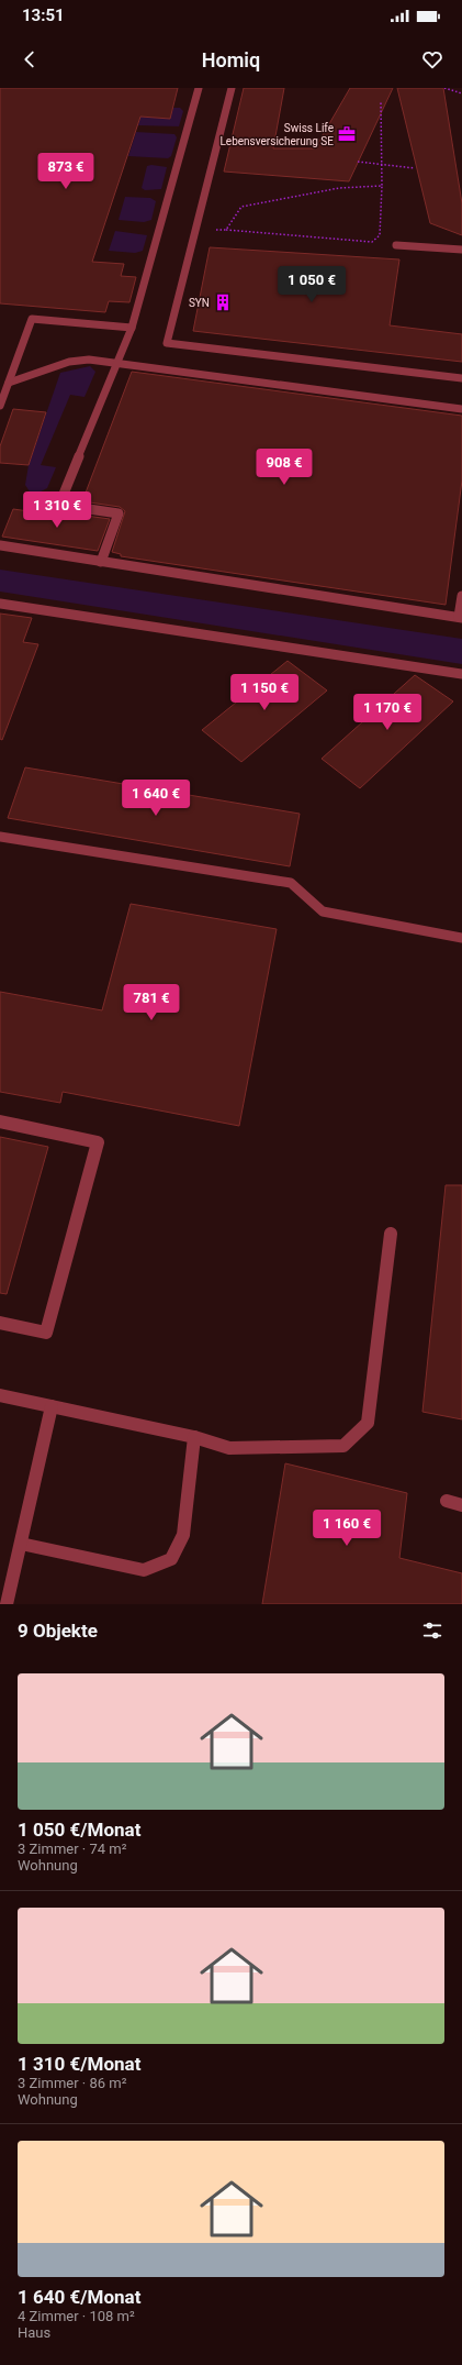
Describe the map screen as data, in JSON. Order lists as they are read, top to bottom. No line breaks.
{"places":{"office":["Swiss Life Lebensversicherung SE"],"building":["SYN"]},"page":{"status":"13:51","header":"Homiq","price":["873 €","1 050 €","908 €","1 310 €","1 150 €","1 170 €","1 640 €","781 €","1 160 €"],"heading":"9 Objekte","list":[{"name":"1 050 €/Monat","note":"3 Zimmer · 74 m² · Wohnung"},{"name":"1 310 €/Monat","note":"3 Zimmer · 86 m² · Wohnung"},{"name":"1 640 €/Monat","note":"4 Zimmer · 108 m² · Haus"}]}}
